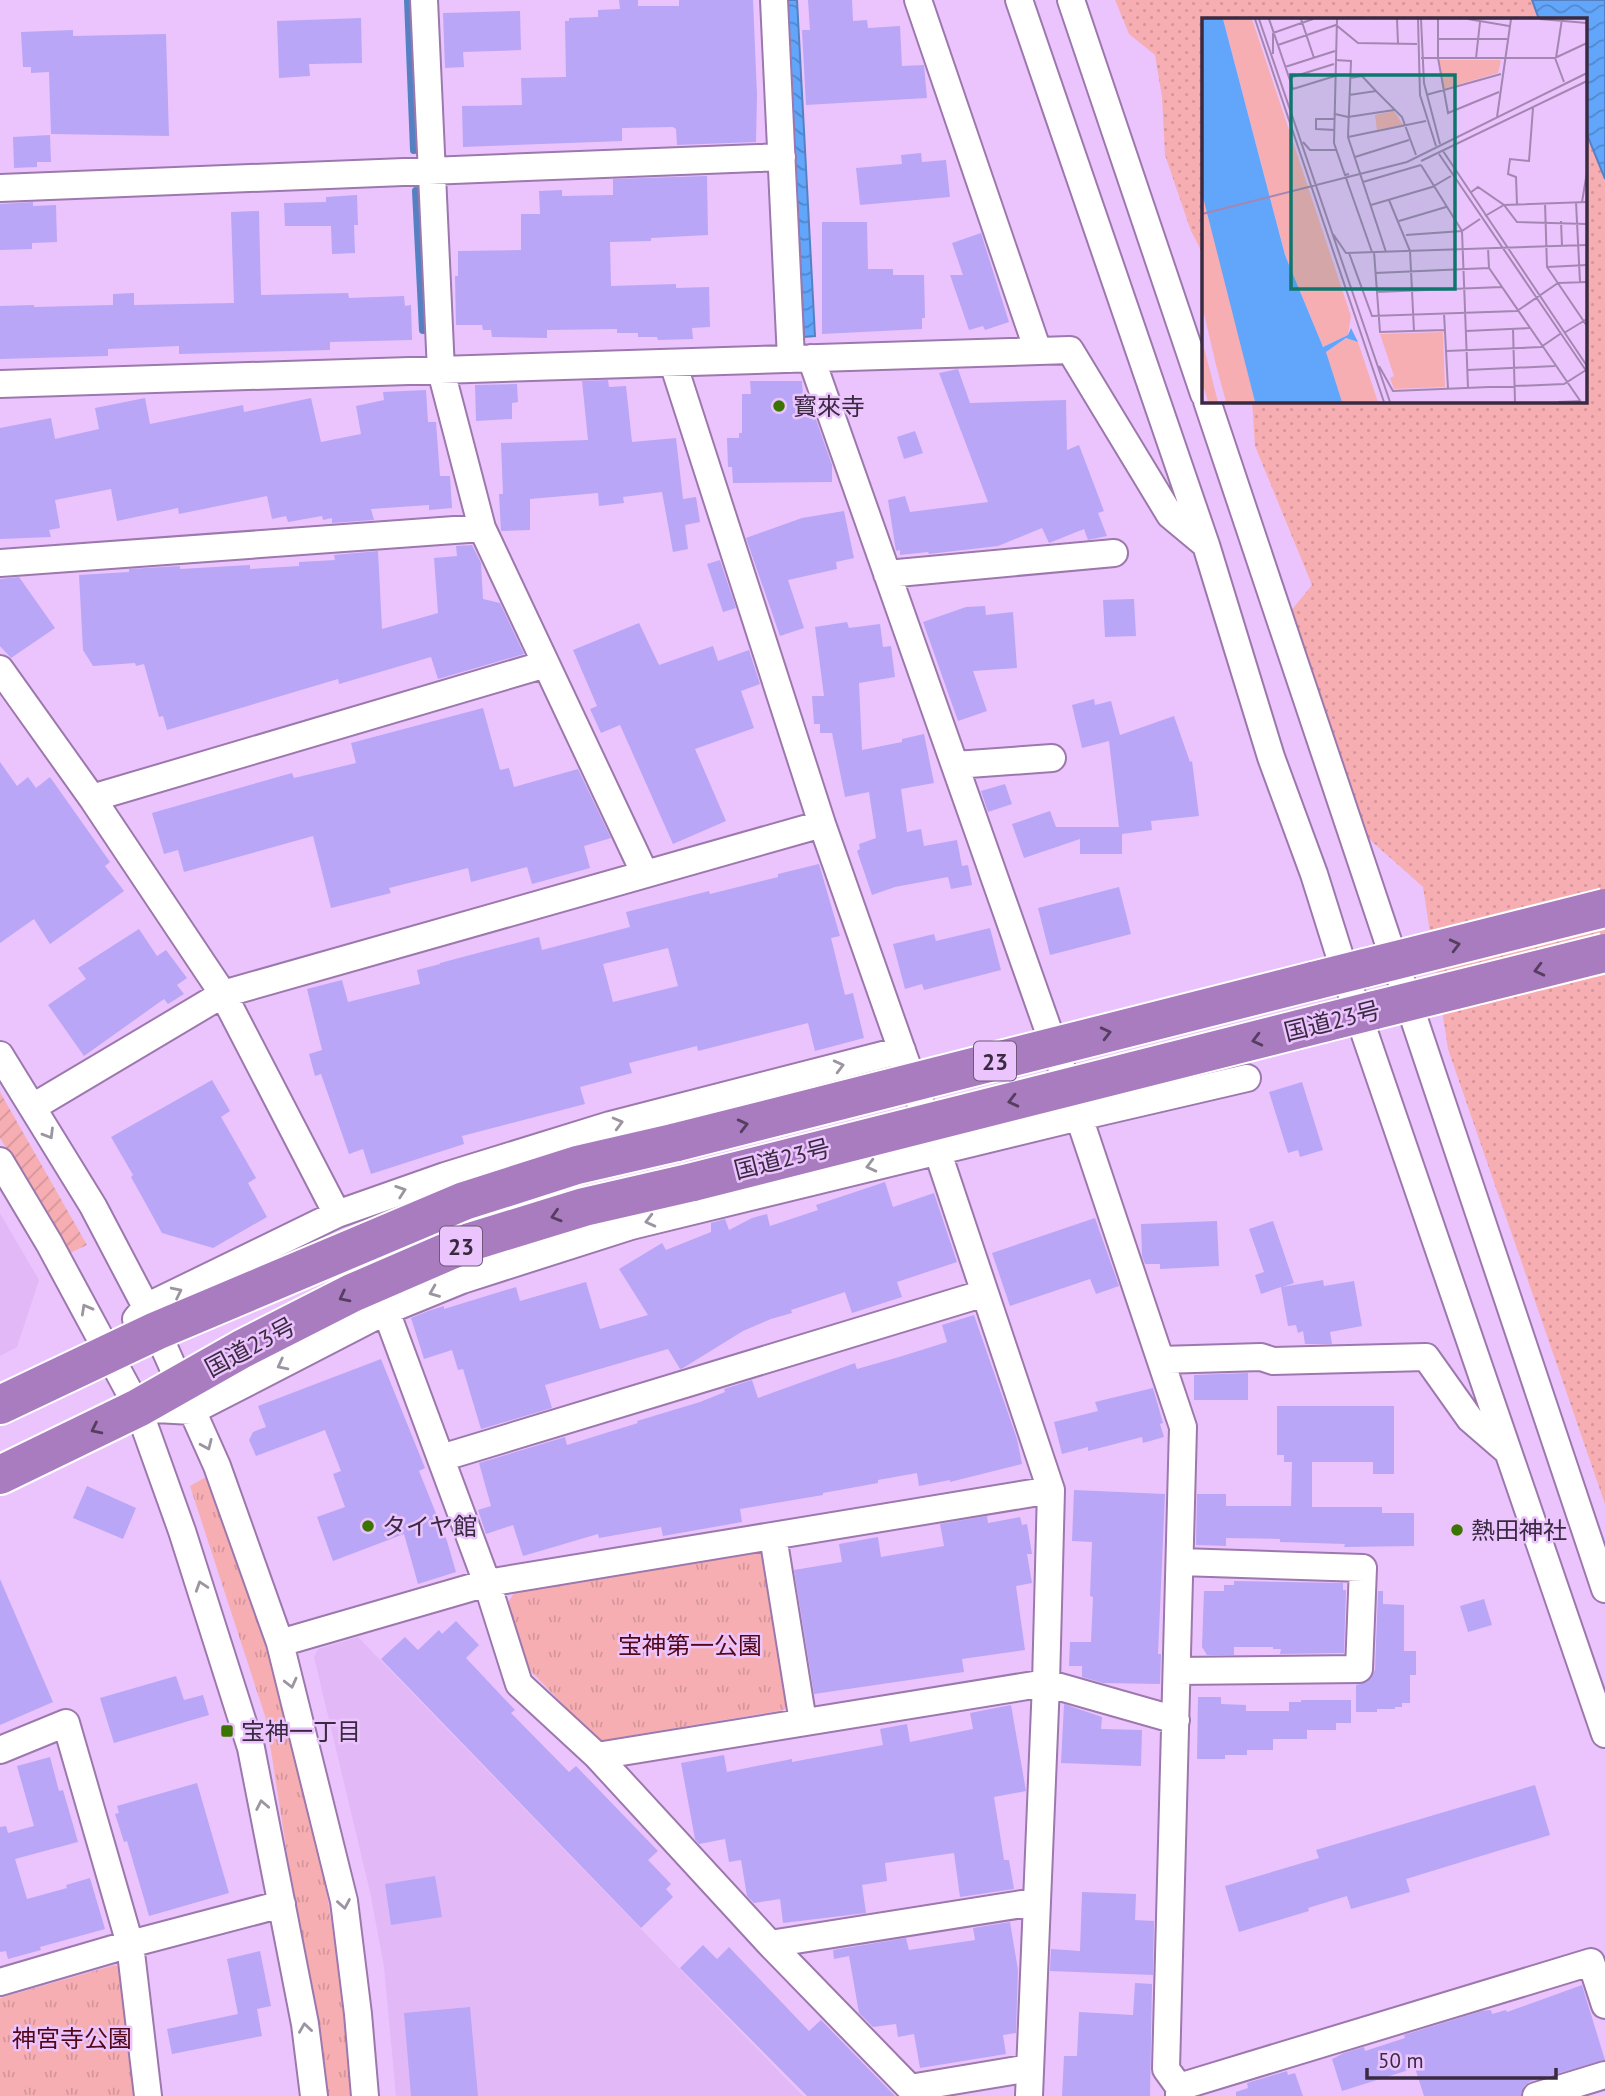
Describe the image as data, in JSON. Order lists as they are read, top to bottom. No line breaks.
{"streets":{"highway":["国道23号","23"]},"parks":["宝神第一公園","神宮寺公園"],"places":{"other":["寳來寺","タイヤ館","熱田神社"],"transit":["宝神一丁目"]},"scale_bar":"50 m"}
